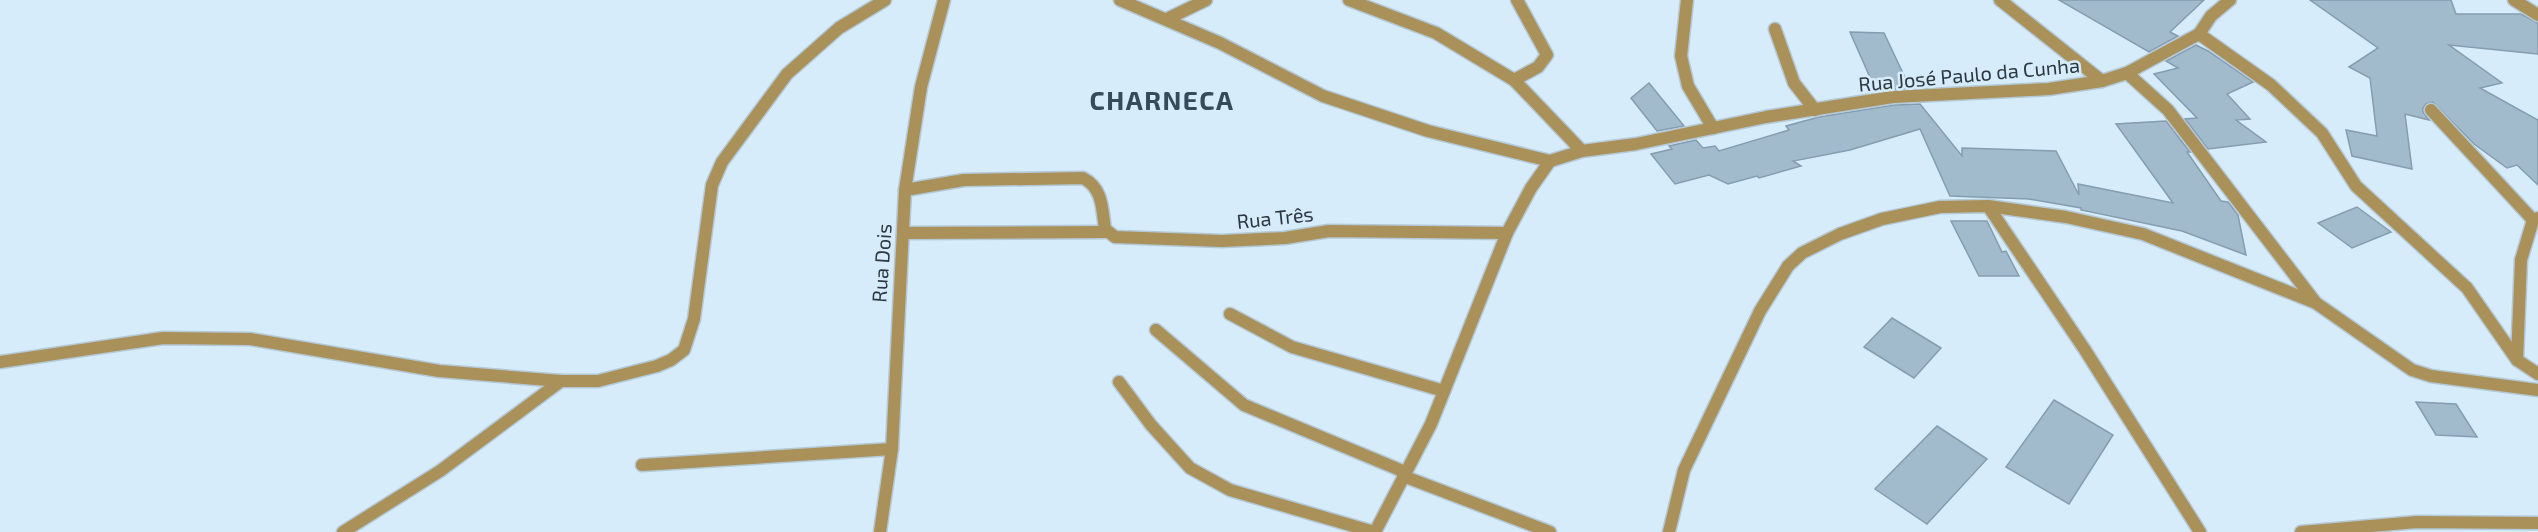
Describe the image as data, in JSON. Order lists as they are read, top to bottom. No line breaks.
{"streets":{"street":["Rua José Paulo da Cunha","Rua Três","Rua Dois"]},"crossings":[["Rua Três","Rua Dois"]],"districts":["CHARNECA"]}
